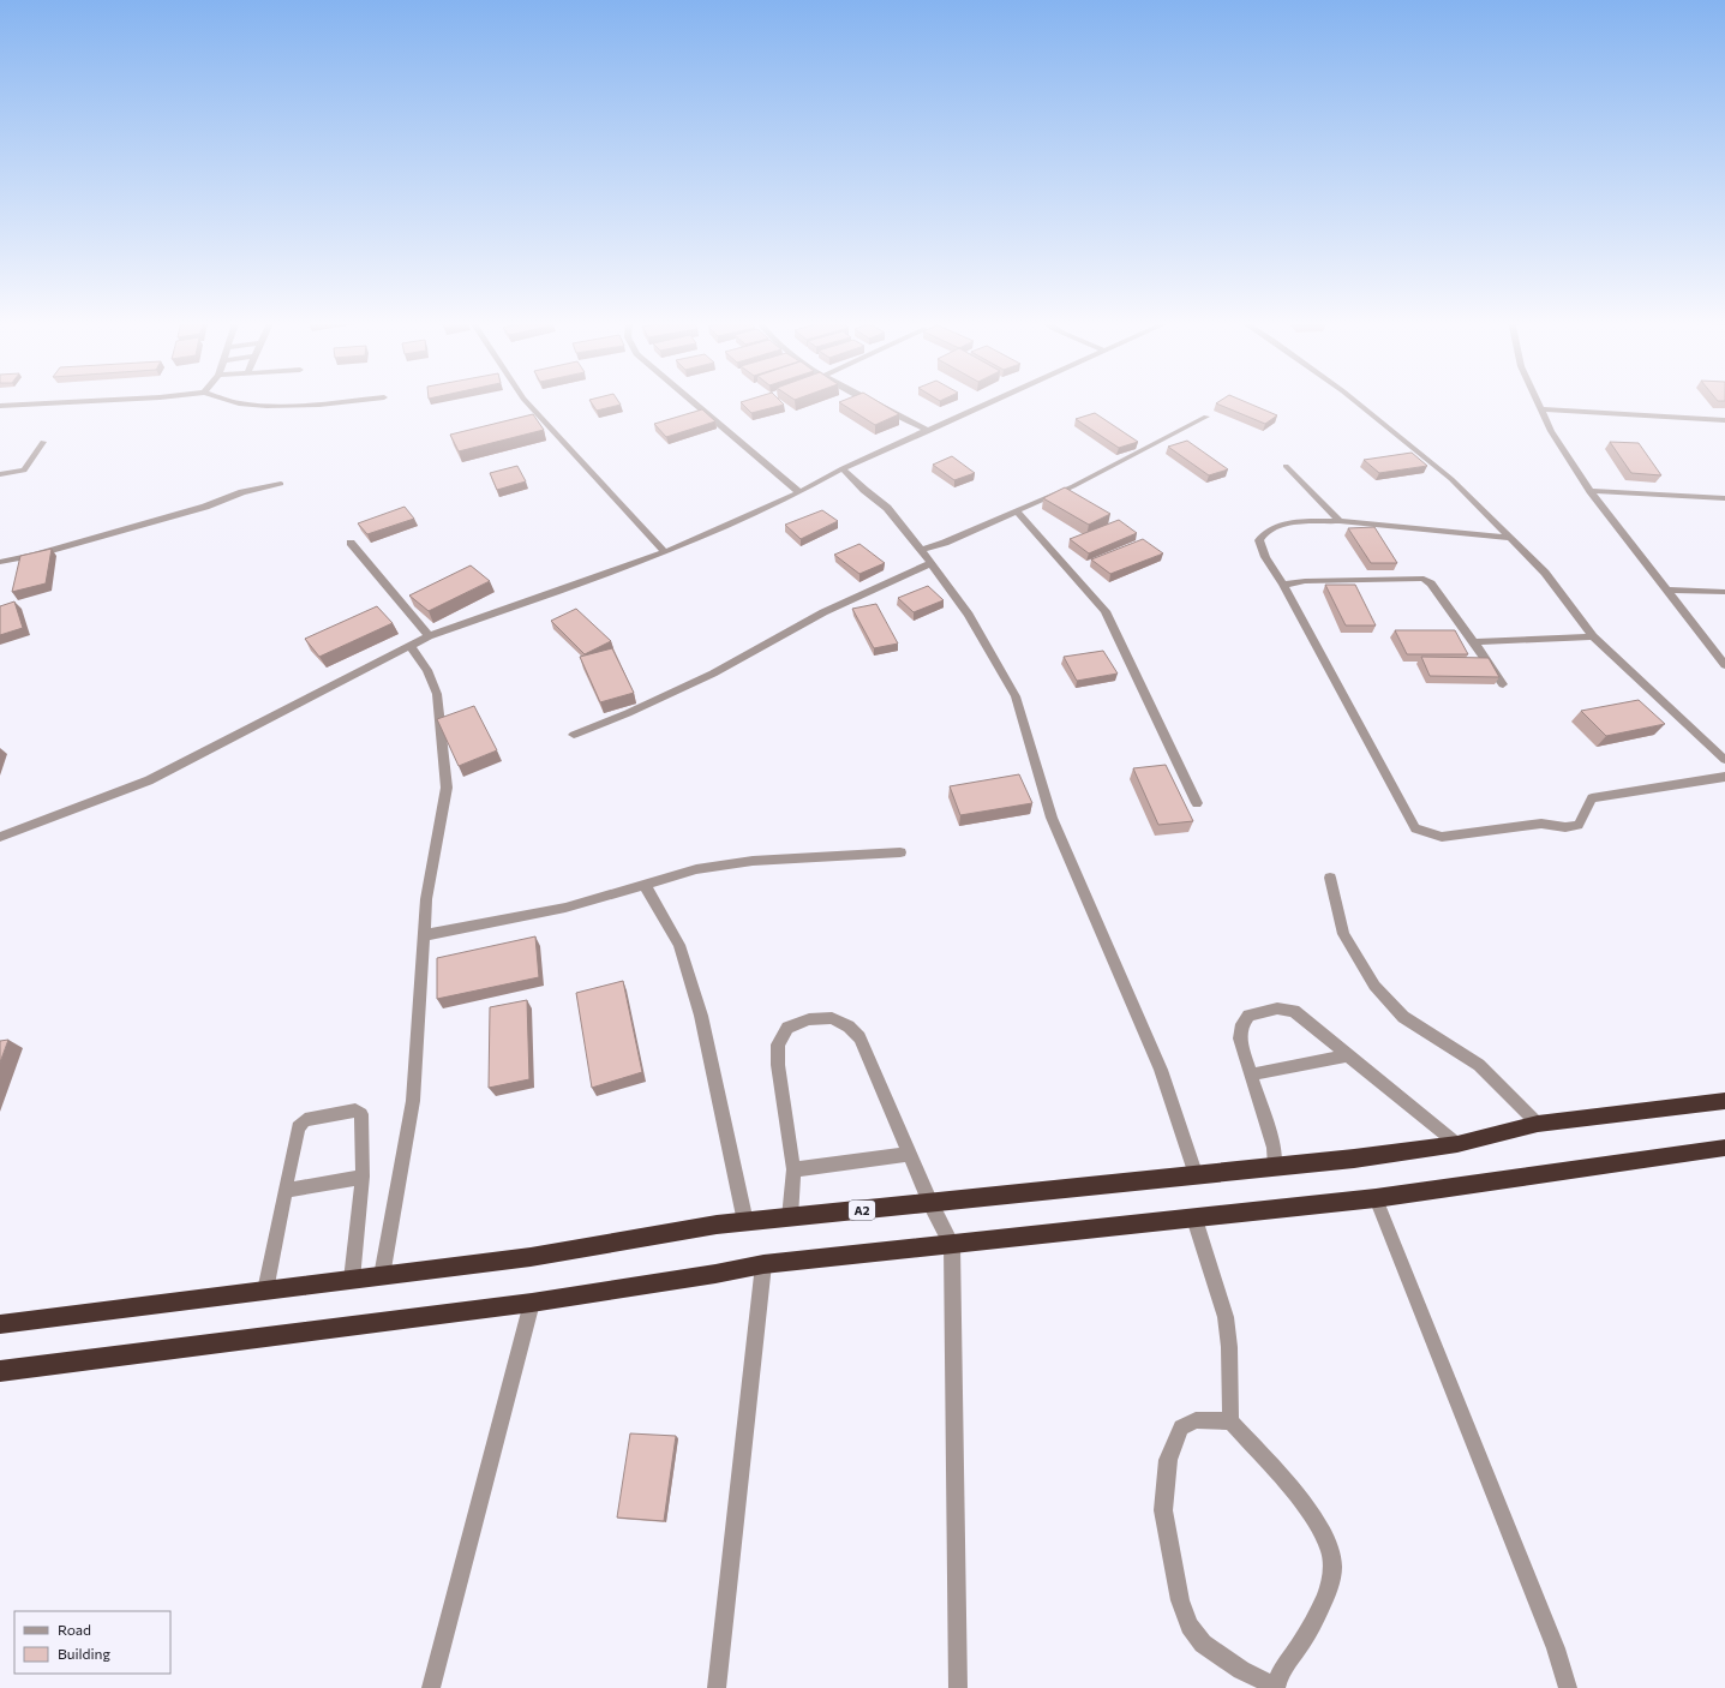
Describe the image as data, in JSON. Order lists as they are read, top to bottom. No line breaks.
{"streets":{"highway":["A2"]},"legend":["Road","Building"]}
